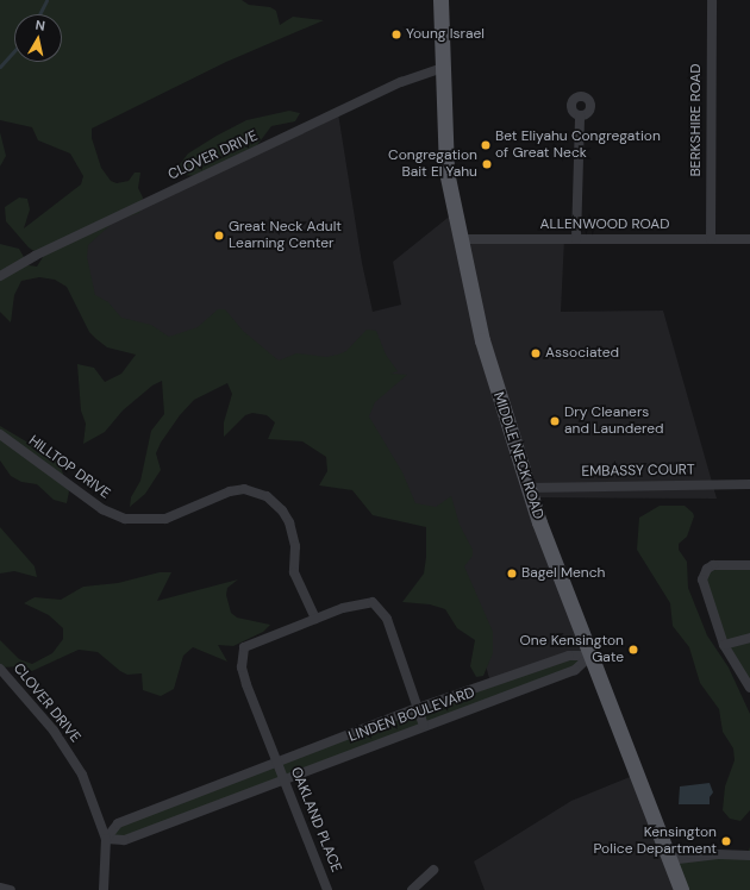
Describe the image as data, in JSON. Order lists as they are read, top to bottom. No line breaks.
{"streets":{"main road":["MIDDLE NECK ROAD"],"street":["BERKSHIRE ROAD","CLOVER DRIVE","ALLENWOOD ROAD","HILLTOP DRIVE","EMBASSY COURT","LINDEN BOULEVARD","OAKLAND PLACE"]},"crossings":[["BERKSHIRE ROAD","ALLENWOOD ROAD"],["CLOVER DRIVE","MIDDLE NECK ROAD"],["CLOVER DRIVE","LINDEN BOULEVARD"],["ALLENWOOD ROAD","MIDDLE NECK ROAD"],["MIDDLE NECK ROAD","EMBASSY COURT"],["MIDDLE NECK ROAD","LINDEN BOULEVARD"],["HILLTOP DRIVE","OAKLAND PLACE"],["LINDEN BOULEVARD","OAKLAND PLACE"]],"places":["Young Israel","Bet Eliyahu Congregation of Great Neck","Congregation Bait El Yahu","Great Neck Adult Learning Center","Associated","Dry Cleaners and Laundered","Bagel Mench","One Kensington Gate","Kensington Police Department"],"north":"top"}
